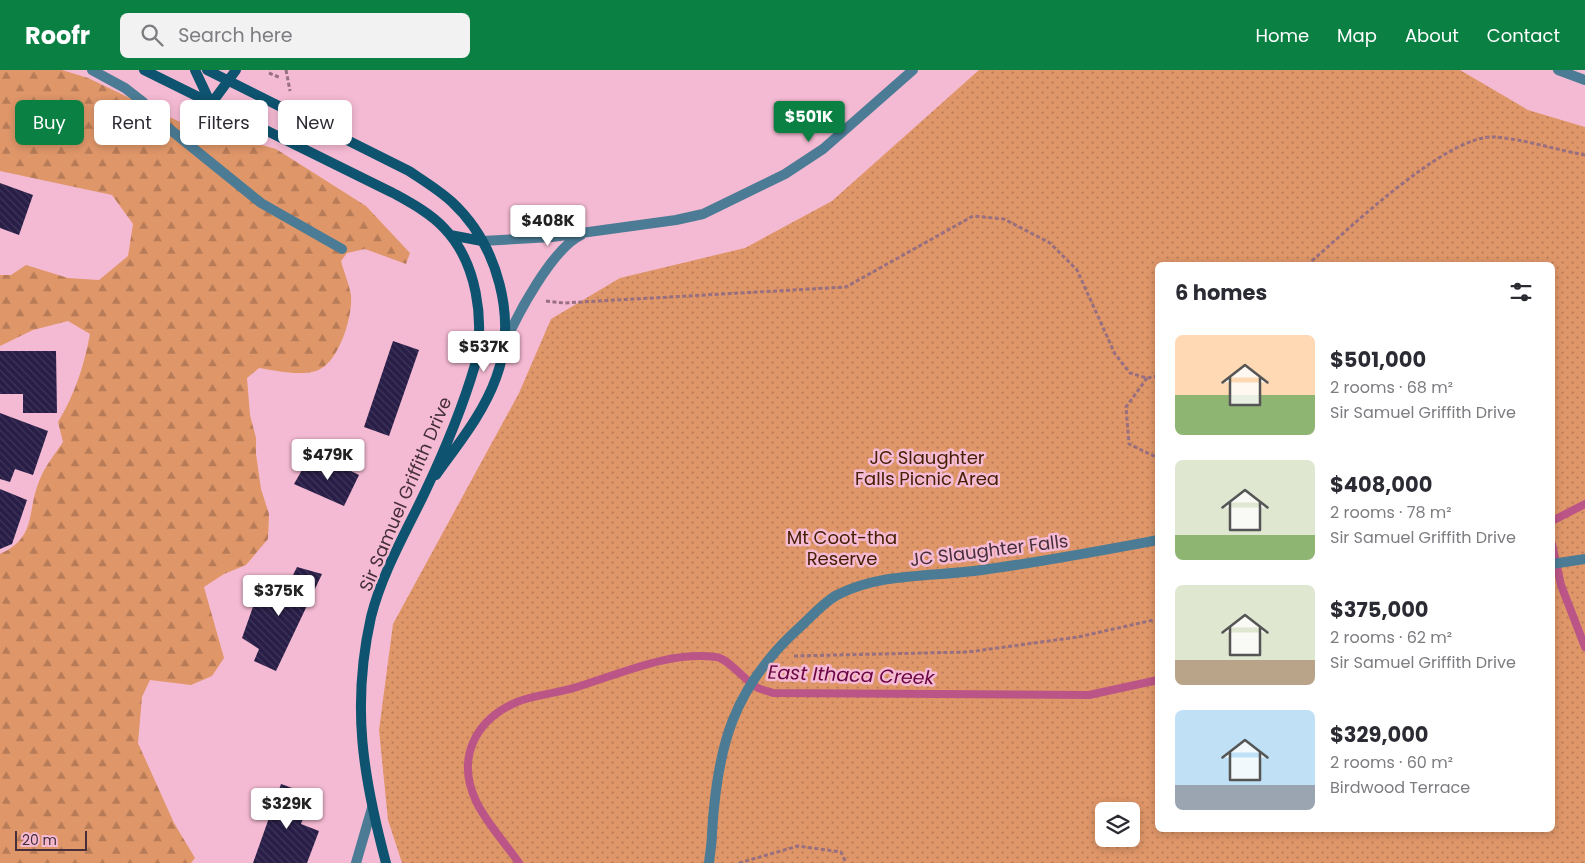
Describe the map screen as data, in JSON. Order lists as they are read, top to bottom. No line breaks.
{"streets":{"main road":["Sir Samuel Griffith Drive"],"street":["JC Slaughter Falls"]},"water":["East Ithaca Creek"],"parks":["JC Slaughter Falls Picnic Area","Mt Coot-tha Reserve"],"scale_bar":"20 m","page":{"header":"Roofr","search":"Search here","nav":["Home","Map","About","Contact"],"chip":["Buy","Rent","Filters","New"],"price":["$501K","$408K","$537K","$479K","$375K","$329K"],"heading":"6 homes","list":[{"name":"$501,000","note":"2 rooms · 68 m² · Sir Samuel Griffith Drive"},{"name":"$408,000","note":"2 rooms · 78 m² · Sir Samuel Griffith Drive"},{"name":"$375,000","note":"2 rooms · 62 m² · Sir Samuel Griffith Drive"},{"name":"$329,000","note":"2 rooms · 60 m² · Birdwood Terrace"}],"scale":"20 m"}}
